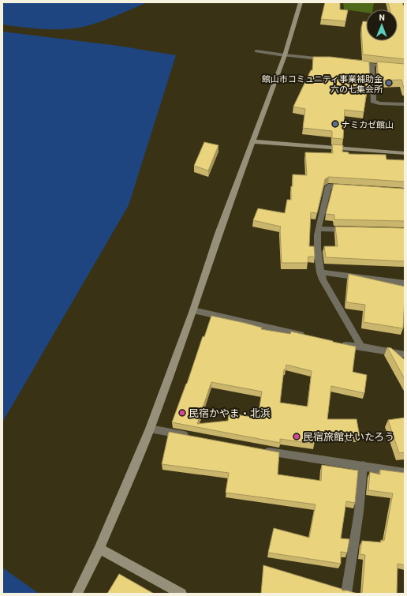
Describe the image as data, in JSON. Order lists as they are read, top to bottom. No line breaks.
{"places":["館山市コミュニティ事業補助金 六の七集会所","ナミカゼ館山","民宿かやま・北浜","民宿旅館せいたろう"],"north":"top"}
